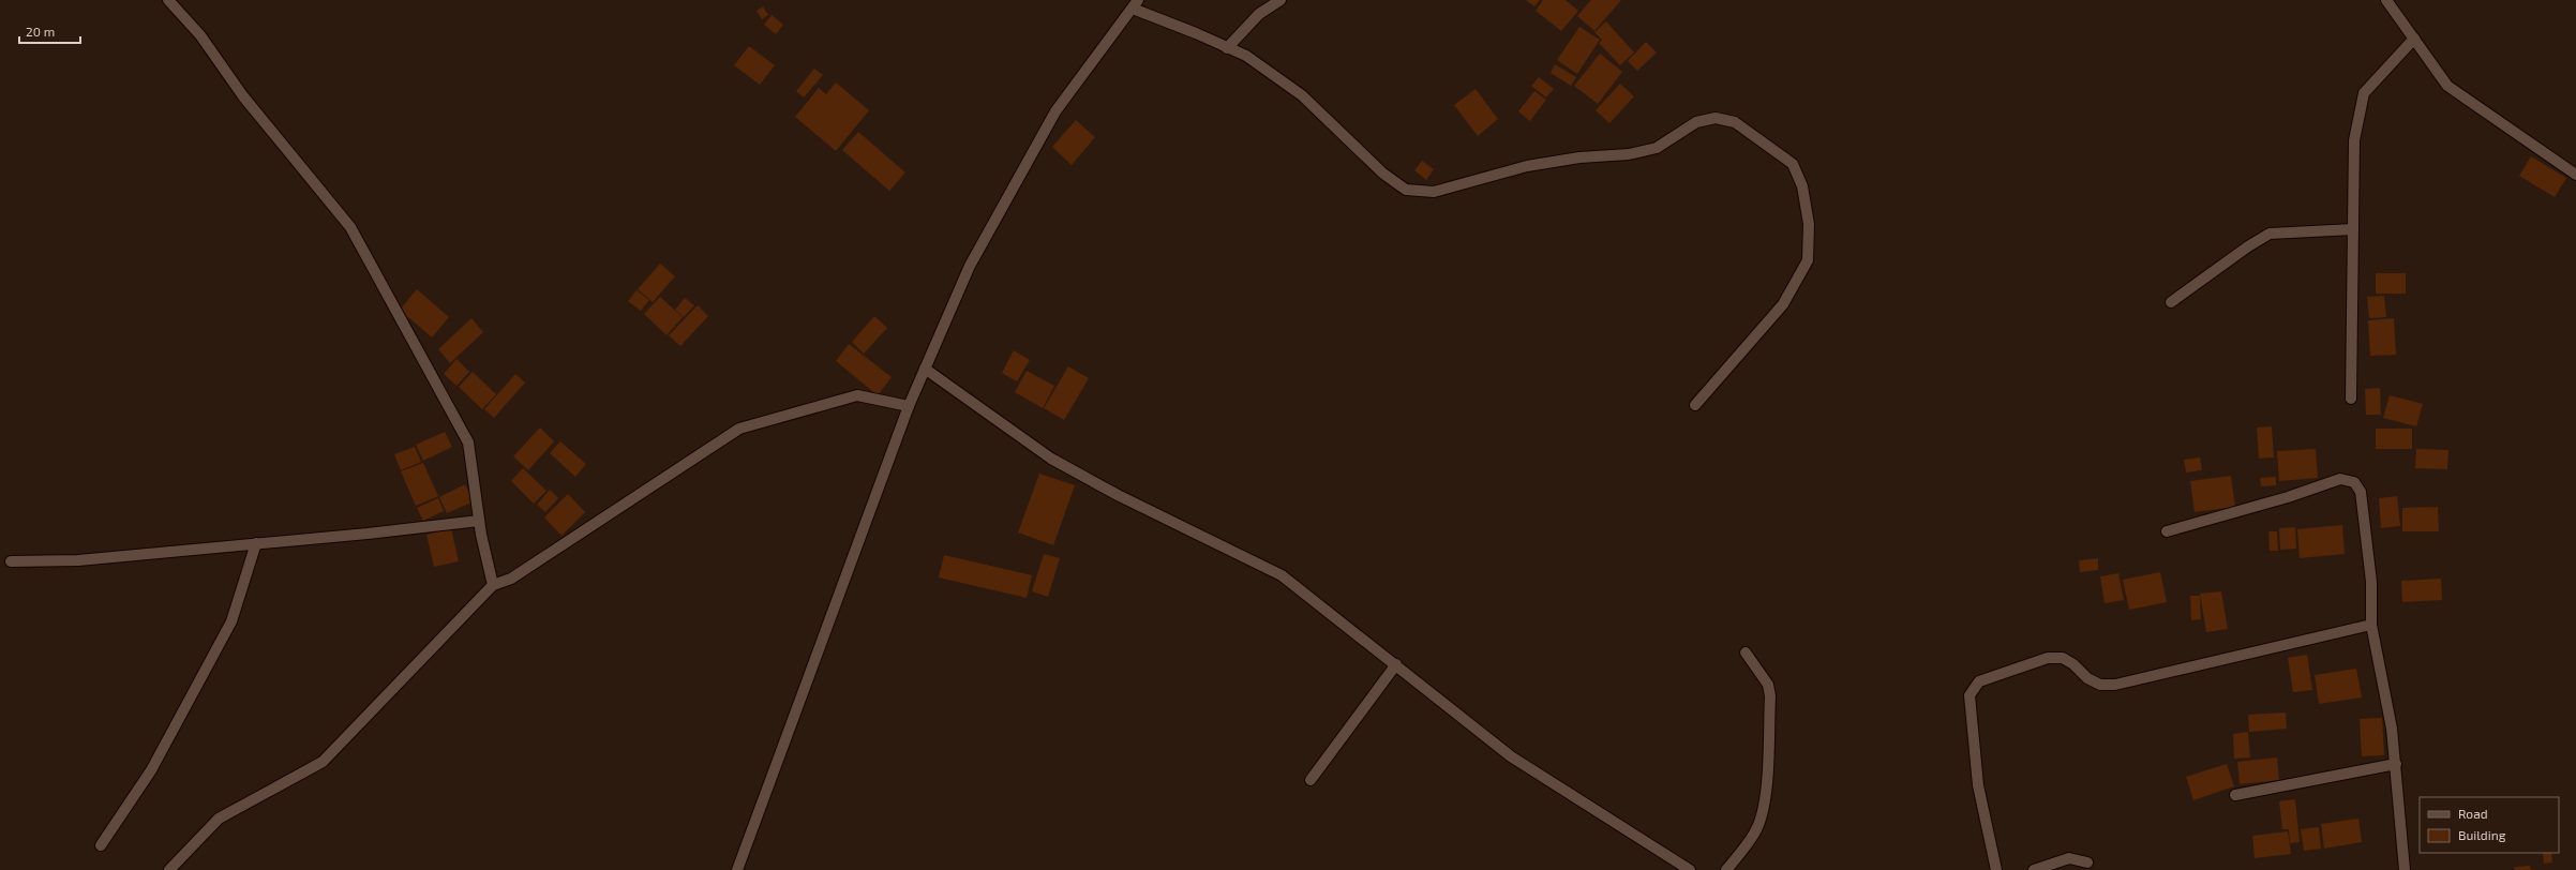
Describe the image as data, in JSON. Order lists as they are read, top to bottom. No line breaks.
{"legend":["Road","Building"],"scale_bar":"20 m"}
